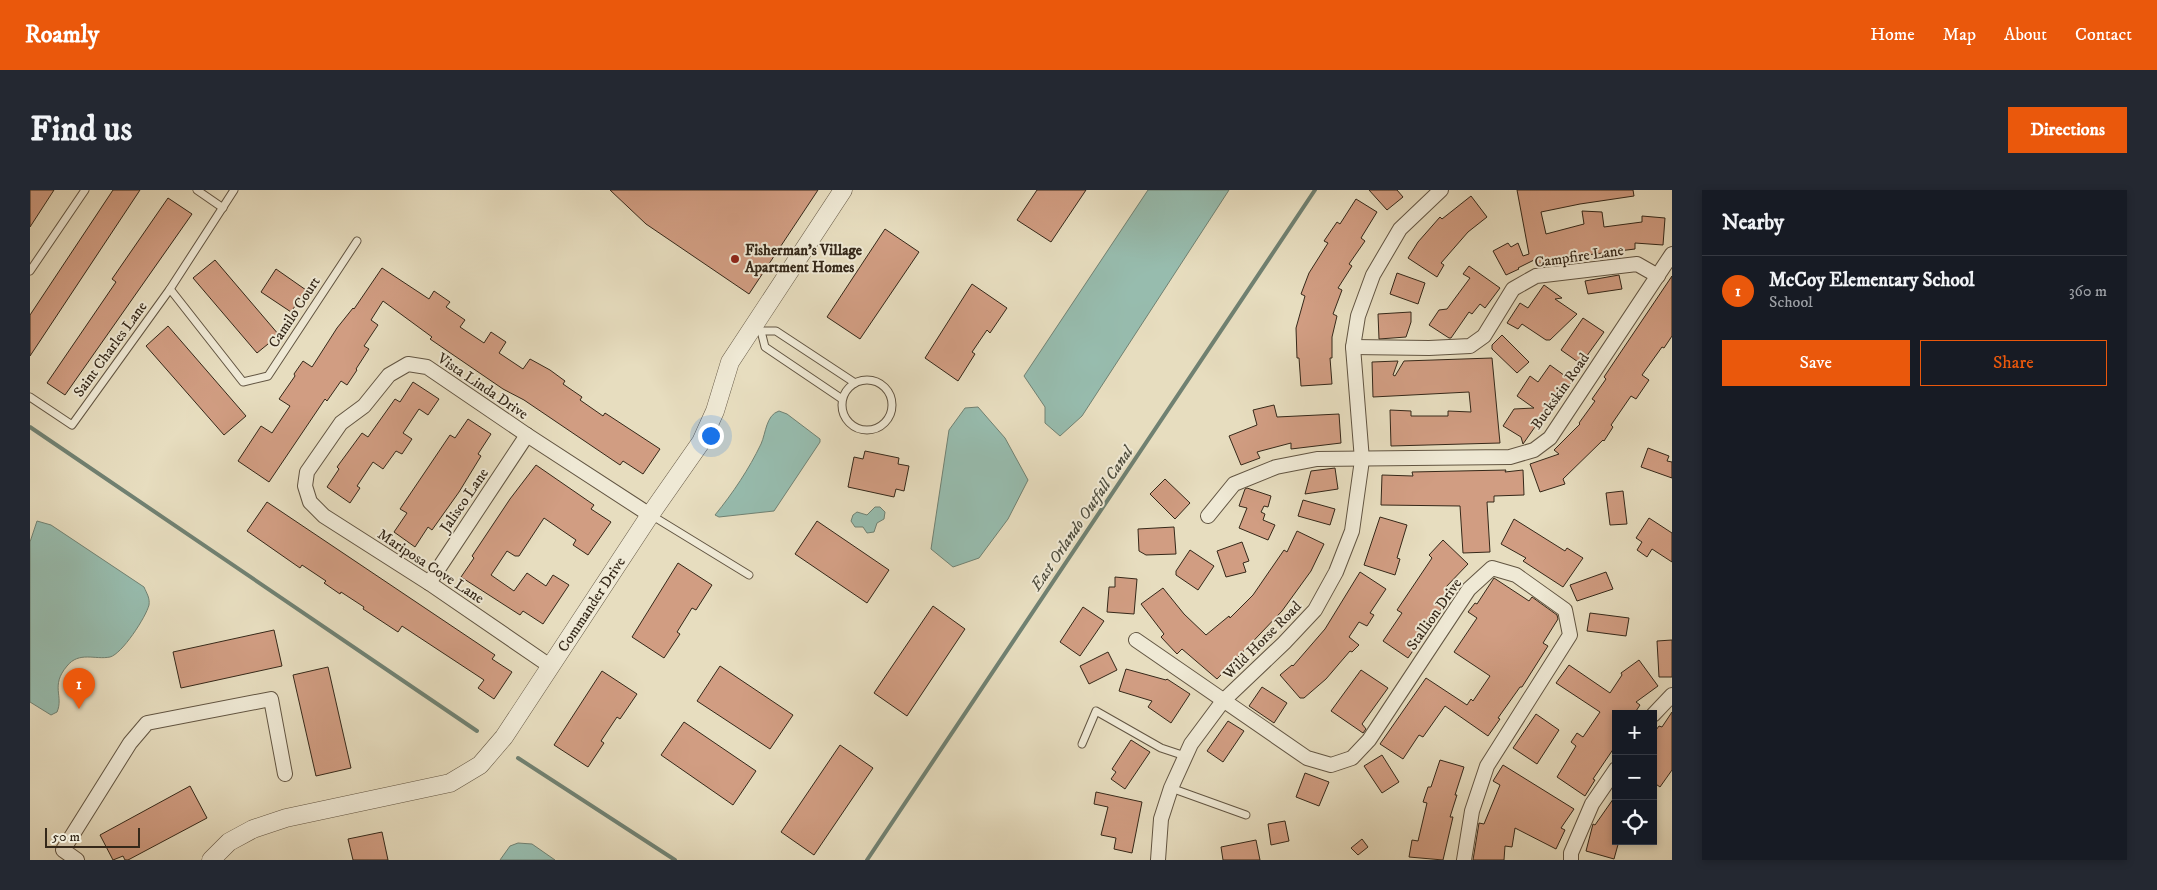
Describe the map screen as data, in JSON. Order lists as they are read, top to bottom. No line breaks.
{"streets":{"street":["Campfire Lane","Vista Linda Drive","Buckskin Road","Jalisco Lane","Mariposa Cove Lane","Commander Drive","Stallion Drive","Wild Horse Road"],"lane":["Camilo Court","Saint Charles Lane"]},"crossings":[["Campfire Lane","Buckskin Road"],["Campfire Lane","Wild Horse Road"],["Camilo Court","Saint Charles Lane"],["Vista Linda Drive","Jalisco Lane"],["Vista Linda Drive","Mariposa Cove Lane"],["Vista Linda Drive","Commander Drive"],["Buckskin Road","Wild Horse Road"],["Jalisco Lane","Mariposa Cove Lane"],["Mariposa Cove Lane","Commander Drive"],["Stallion Drive","Wild Horse Road"]],"water":["East Orlando Outfall Canal"],"places":["Fisherman's Village Apartment Homes"],"scale_bar":"50 m","page":{"header":"Roamly","nav":["Home","Map","About","Contact"],"buttons":["Directions",["Save","Share"]],"title":"Find us","heading":"Nearby","list":[{"mark":"1","name":"McCoy Elementary School","note":"School","value":"360 m"}],"pins":"1","map_buttons":["+","−"],"scale":"50 m"}}
